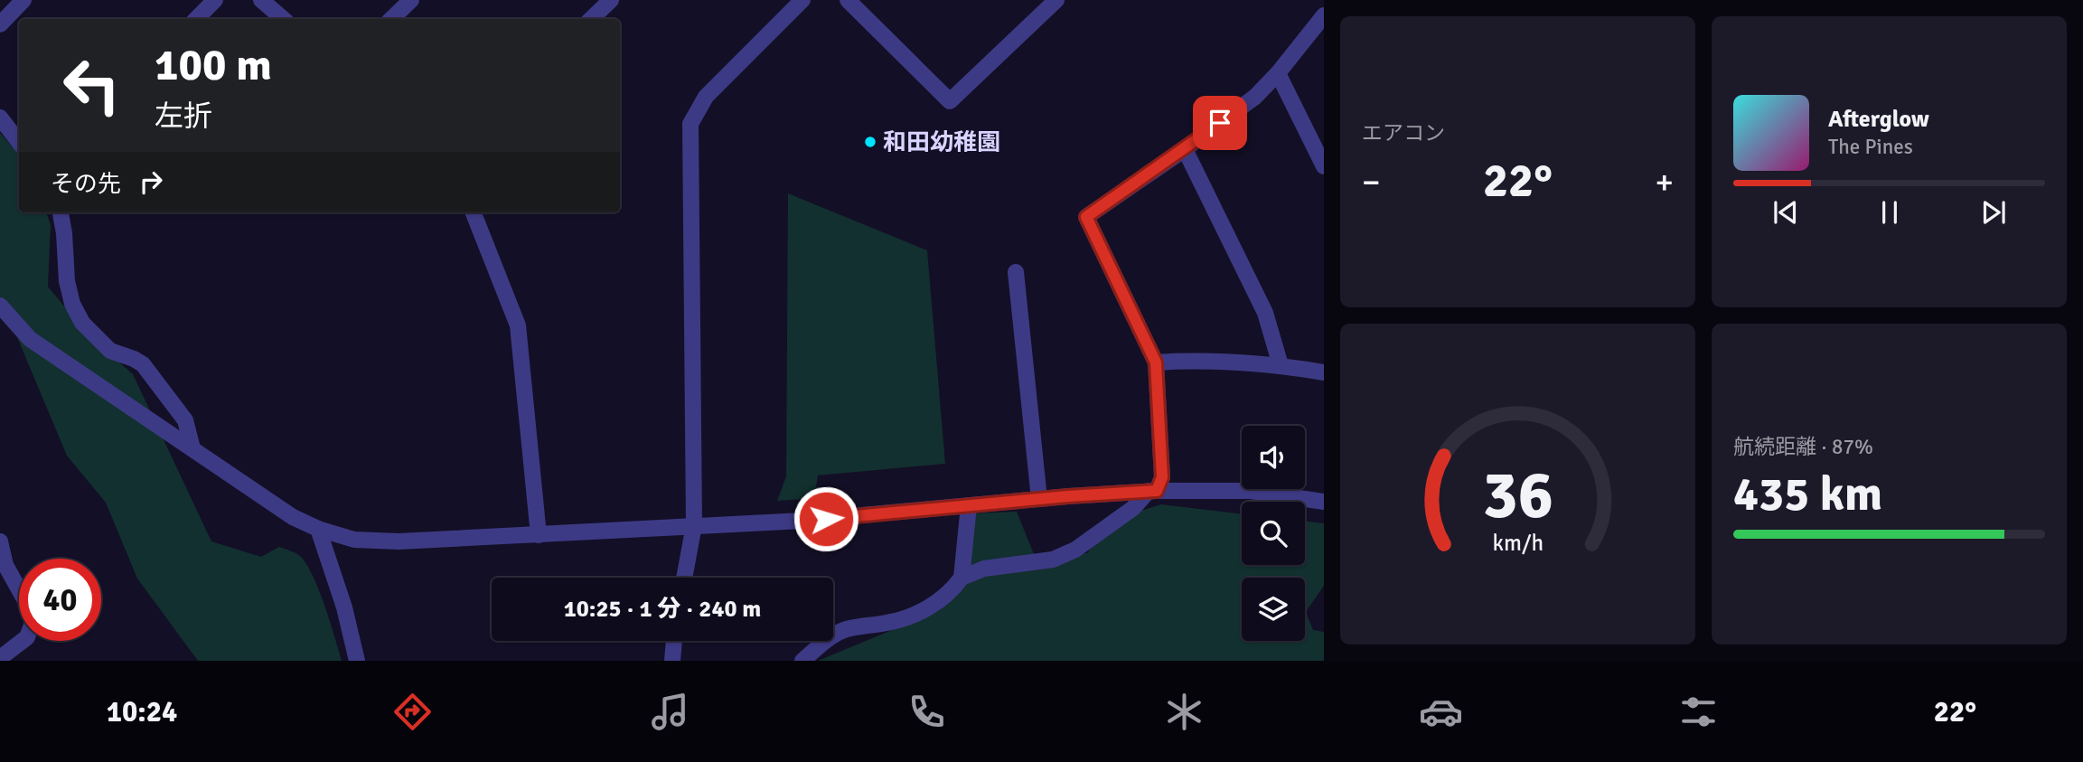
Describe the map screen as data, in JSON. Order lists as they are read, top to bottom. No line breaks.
{"places":["和田幼稚園"],"page":{"tile":["エアコン",["航続距離 · 87%","435 km"]],"turn":["100 m","左折"],"song":["Afterglow","The Pines"],"then":"その先","heat":["−","22°","+"],"limit":"40","trip":"10:25 · 1 分 · 240 m","tabs":["10:24","22°"],"gauge":["36","km/h"]}}
